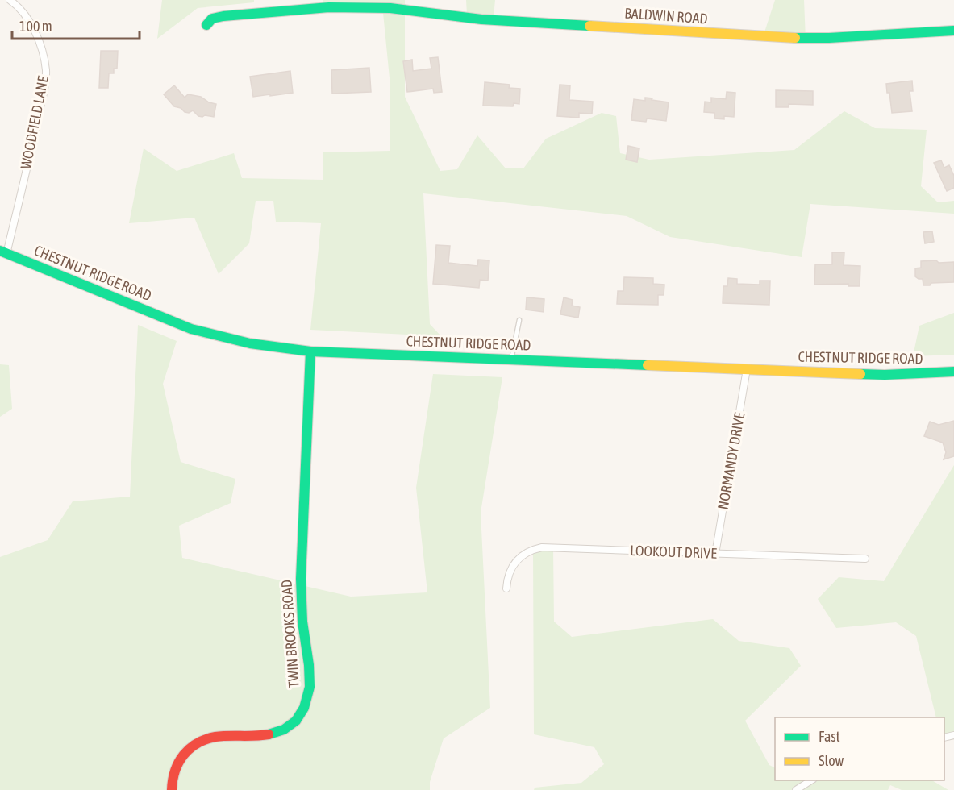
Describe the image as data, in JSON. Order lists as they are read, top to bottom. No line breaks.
{"streets":{"street":["BALDWIN ROAD","WOODFIELD LANE","CHESTNUT RIDGE ROAD","NORMANDY DRIVE","LOOKOUT DRIVE","TWIN BROOKS ROAD"]},"crossings":[["WOODFIELD LANE","CHESTNUT RIDGE ROAD"],["CHESTNUT RIDGE ROAD","NORMANDY DRIVE"],["CHESTNUT RIDGE ROAD","TWIN BROOKS ROAD"],["NORMANDY DRIVE","LOOKOUT DRIVE"]],"legend":["Fast","Slow"],"scale_bar":"100 m"}
